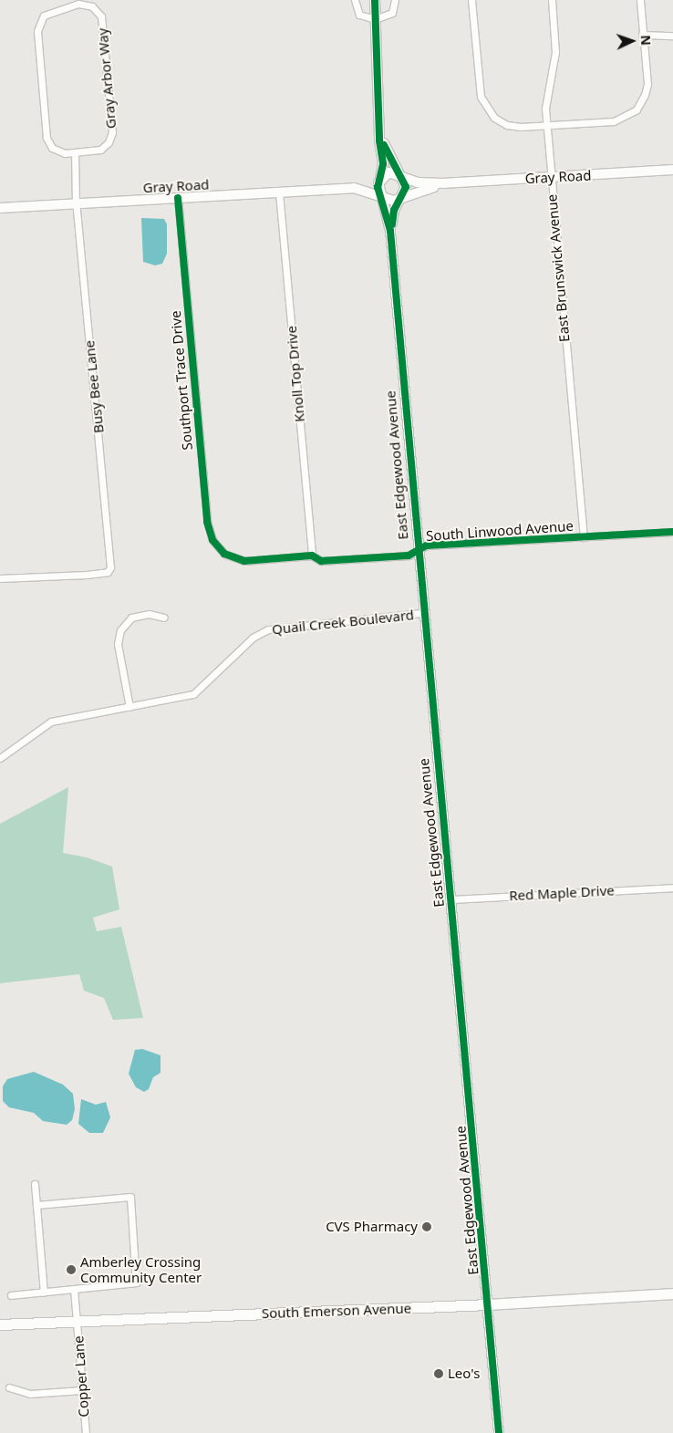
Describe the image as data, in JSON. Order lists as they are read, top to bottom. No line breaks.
{"streets":{"main road":["Gray Road","East Edgewood Avenue","South Emerson Avenue"],"street":["Gray Arbor Way","East Brunswick Avenue","Knoll Top Drive","Southport Trace Drive","Busy Bee Lane","South Linwood Avenue","Quail Creek Boulevard","Red Maple Drive","Copper Lane"]},"crossings":[["Gray Arbor Way","Busy Bee Lane"],["Gray Road","East Brunswick Avenue"],["Gray Road","Knoll Top Drive"],["Gray Road","Southport Trace Drive"],["Gray Road","Busy Bee Lane"],["Gray Road","East Edgewood Avenue"],["East Brunswick Avenue","South Linwood Avenue"],["Knoll Top Drive","South Linwood Avenue"],["Southport Trace Drive","South Linwood Avenue"],["East Edgewood Avenue","South Linwood Avenue"],["East Edgewood Avenue","Quail Creek Boulevard"],["East Edgewood Avenue","Red Maple Drive"],["East Edgewood Avenue","South Emerson Avenue"],["South Emerson Avenue","Copper Lane"]],"places":["CVS Pharmacy","Amberley Crossing Community Center","Leo's"],"north":"right"}
